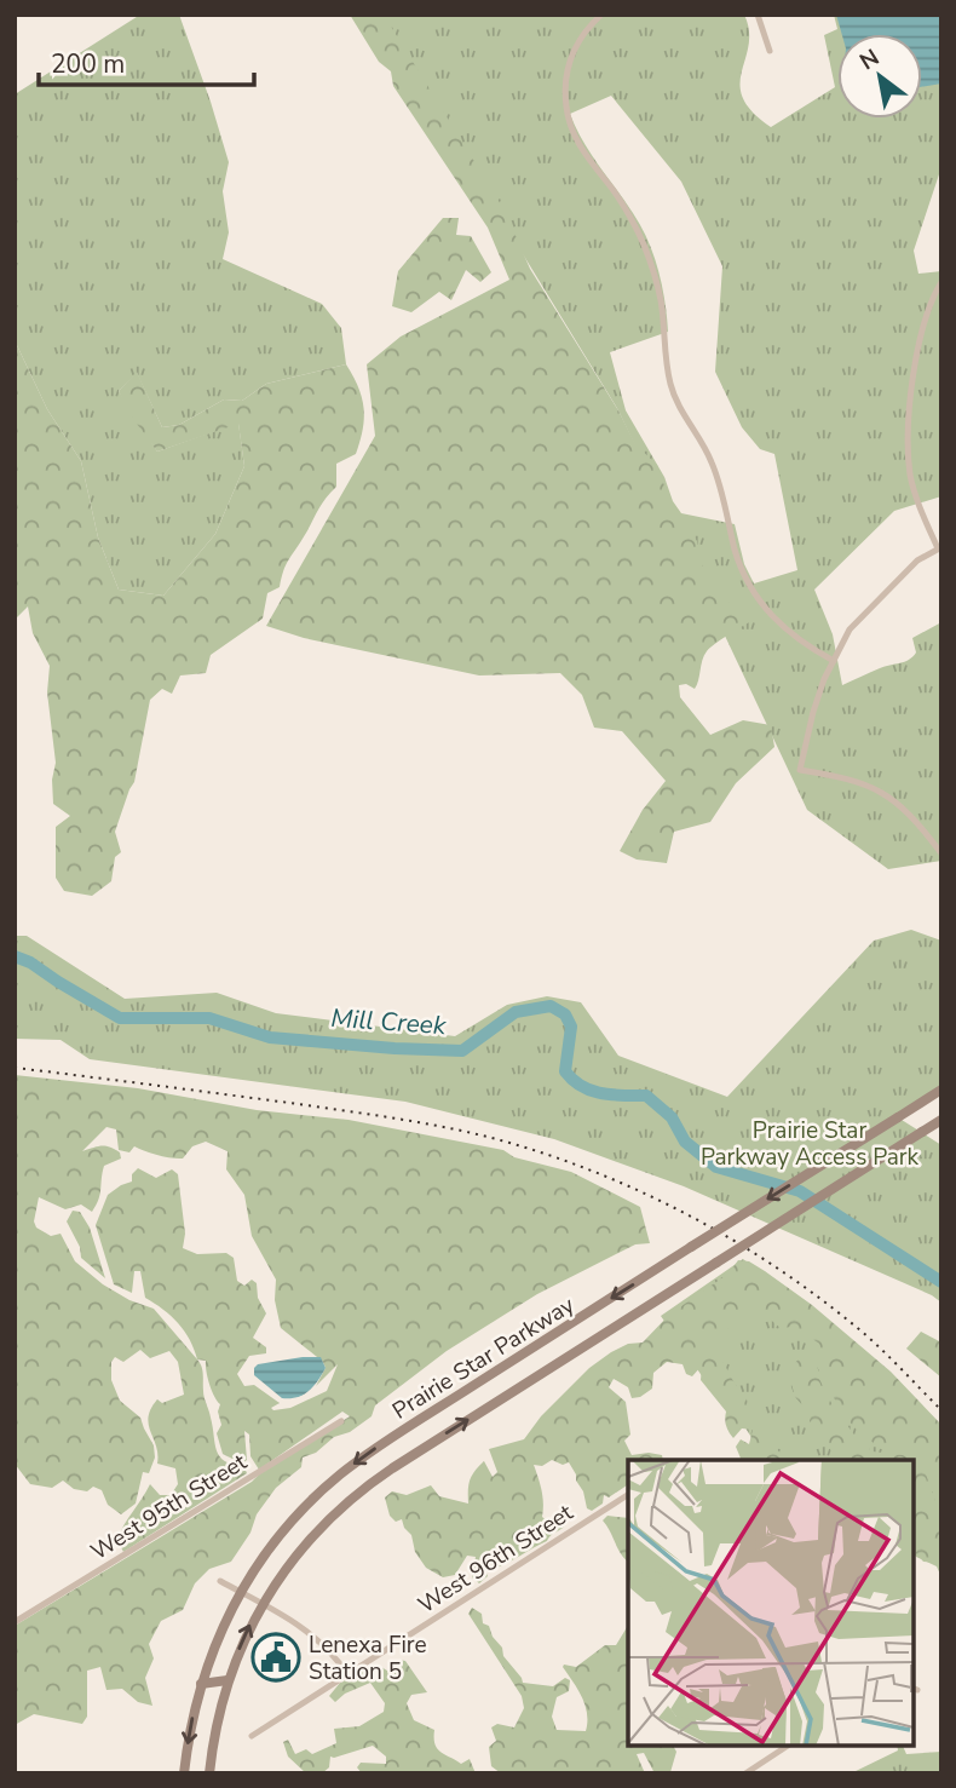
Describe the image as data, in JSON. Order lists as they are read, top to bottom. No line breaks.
{"streets":{"main road":["Prairie Star Parkway"],"street":["West 95th Street","West 96th Street"]},"water":["Mill Creek"],"parks":["Prairie Star Parkway Access Park"],"places":{"public building":["Lenexa Fire Station 5"]},"scale_bar":"200 m","north":"top left"}
